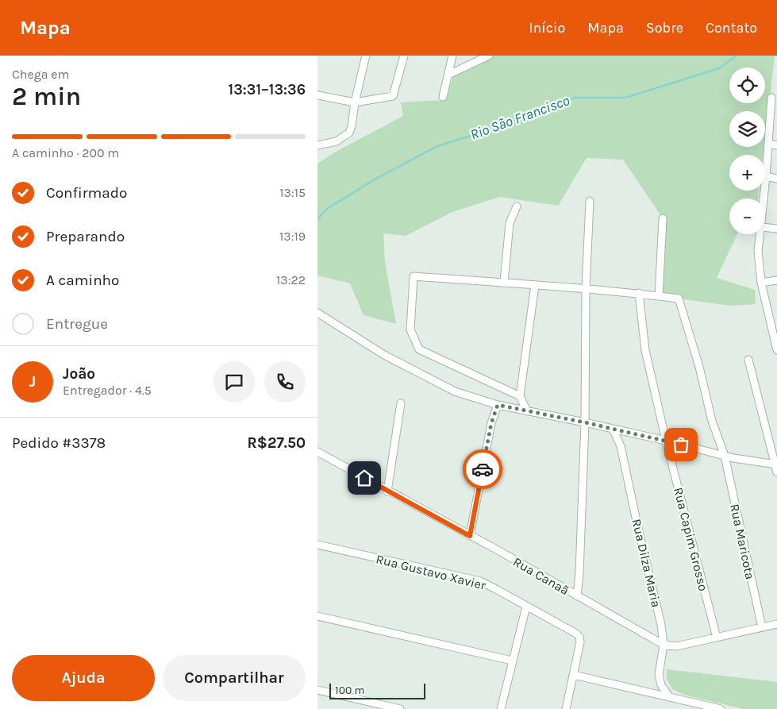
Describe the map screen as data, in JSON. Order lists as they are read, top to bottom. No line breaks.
{"streets":{"street":["Rua Capim Grosso","Rua Maricota","Rua Dilza Maria","Rua Gustavo Xavier","Rua Canaã"]},"crossings":[["Rua Capim Grosso","Rua Canaã"],["Rua Maricota","Rua Canaã"],["Rua Dilza Maria","Rua Canaã"]],"water":["Rio São Francisco"],"scale_bar":"100 m","page":{"header":"Mapa","nav":["Início","Mapa","Sobre","Contato"],"heading":["2 min","Chega em","13:31–13:36"],"panel":["João","Entregador · 4.5","Pedido #3378","R$27.50"],"map_buttons":["+","−"],"bar":"A caminho · 200 m","list":[["Confirmado","13:15"],["Preparando","13:19"],["A caminho","13:22"],"Entregue"],"round":"J","buttons":["Ajuda","Compartilhar"],"scale":"100 m"}}
